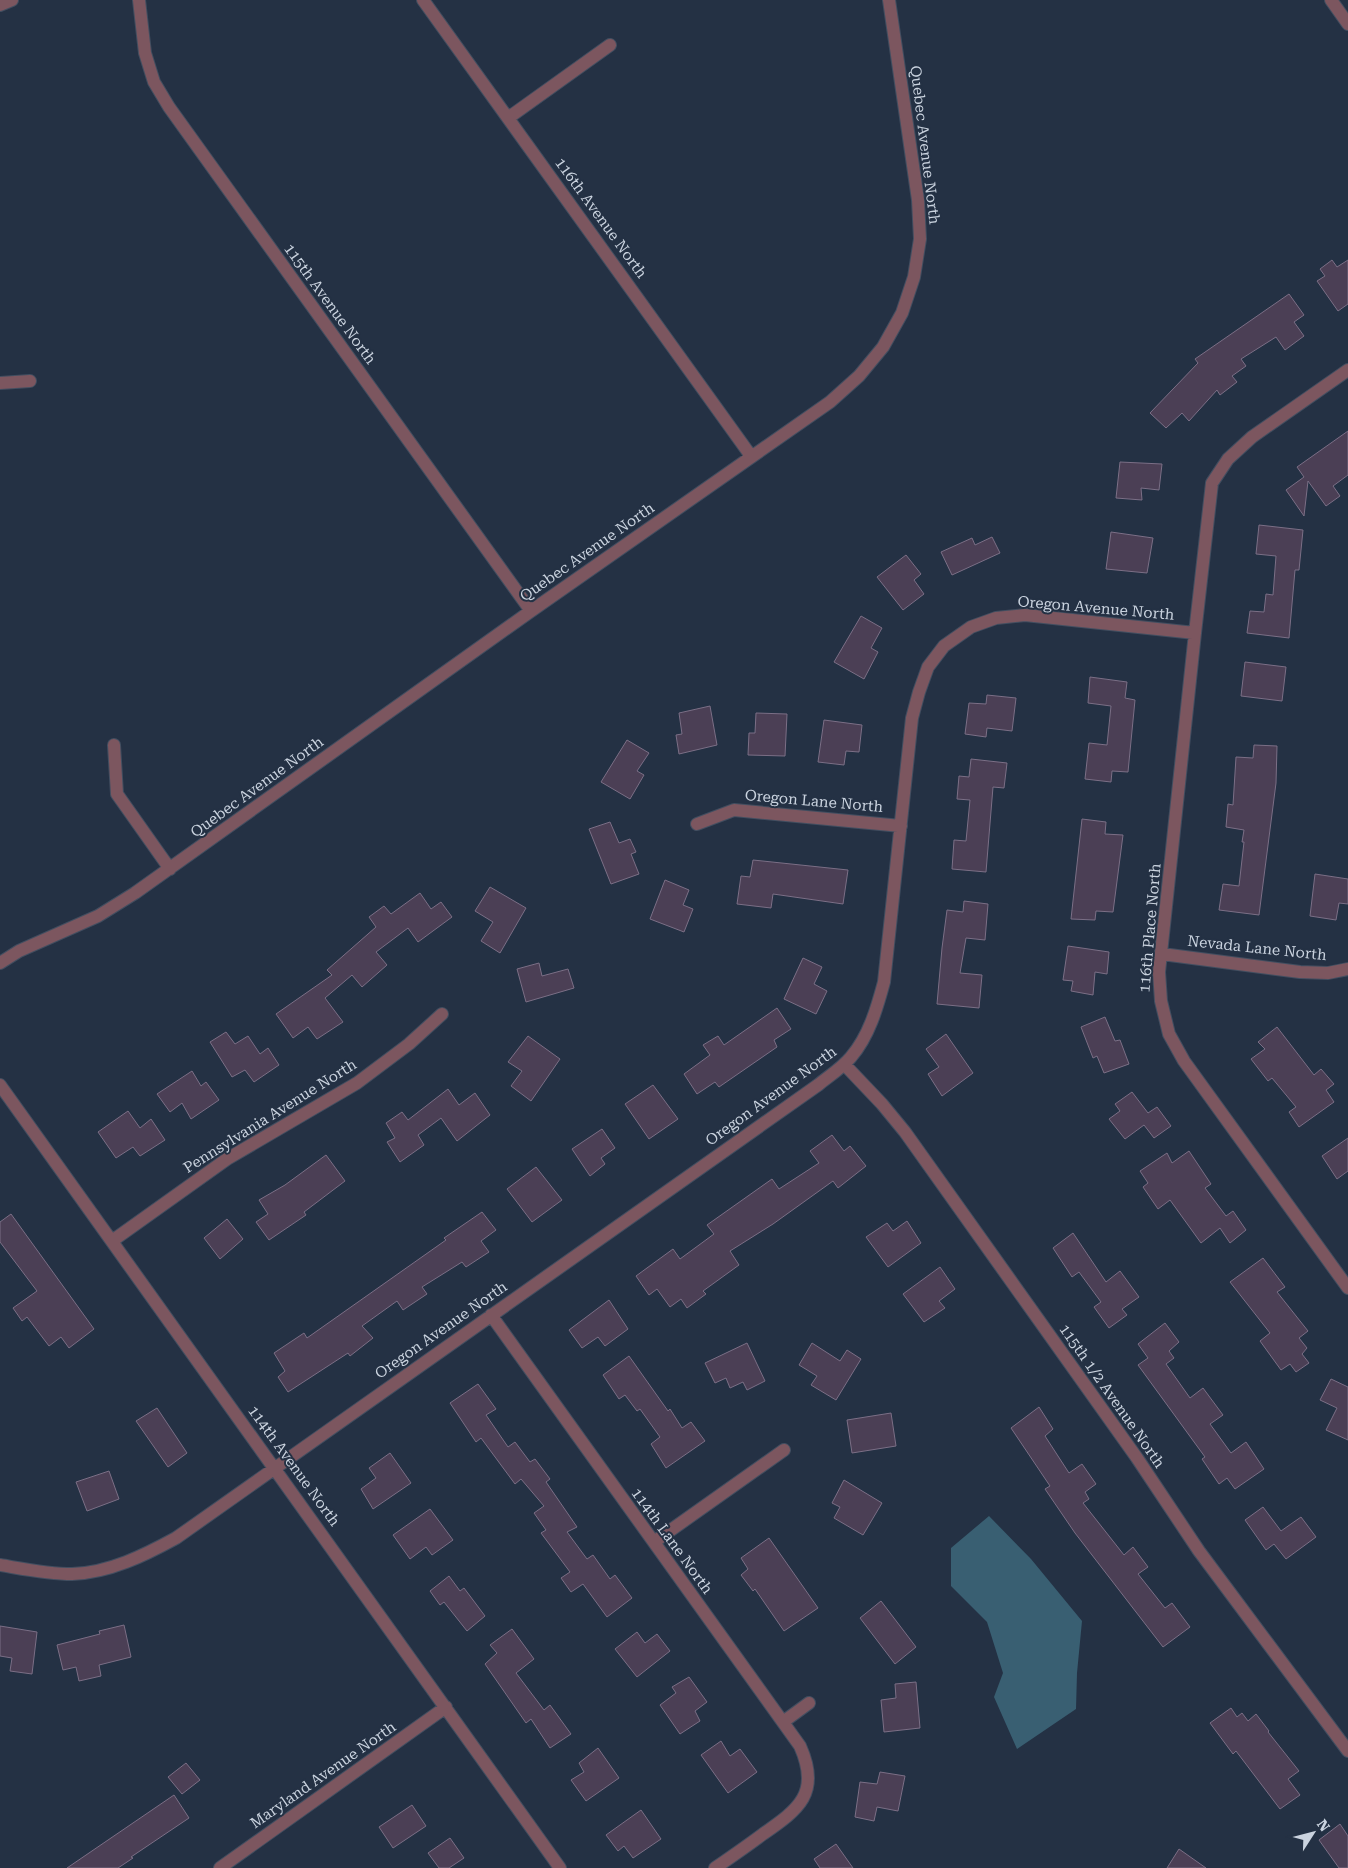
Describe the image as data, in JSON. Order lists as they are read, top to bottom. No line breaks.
{"streets":{"street":["Quebec Avenue North","116th Avenue North","115th Avenue North","Oregon Avenue North","Oregon Lane North","116th Place North","Nevada Lane North","Pennsylvania Avenue North","115th 1/2 Avenue North","114th Avenue North","114th Lane North","Maryland Avenue North"]},"crossings":[["Quebec Avenue North","116th Avenue North"],["Quebec Avenue North","115th Avenue North"],["Oregon Avenue North","Oregon Lane North"],["Oregon Avenue North","116th Place North"],["Oregon Avenue North","115th 1/2 Avenue North"],["Oregon Avenue North","114th Avenue North"],["Oregon Avenue North","114th Lane North"],["116th Place North","Nevada Lane North"],["Pennsylvania Avenue North","114th Avenue North"],["114th Avenue North","Maryland Avenue North"]],"north":"top right"}
